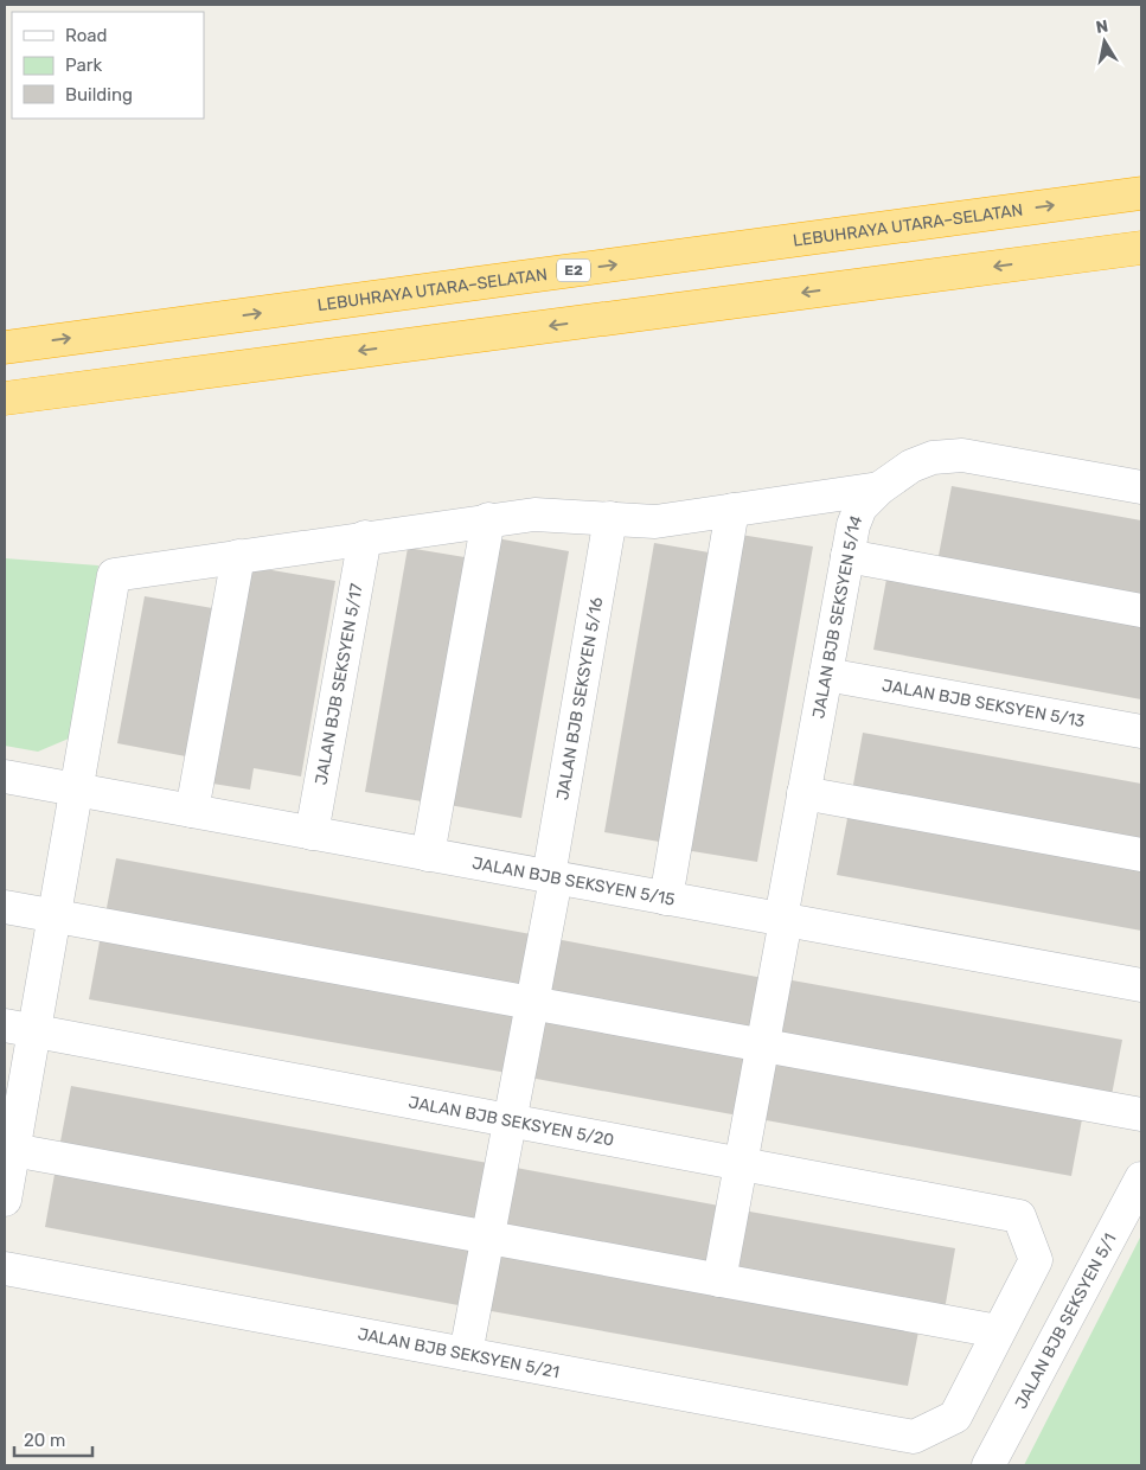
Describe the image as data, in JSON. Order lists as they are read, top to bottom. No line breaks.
{"streets":{"highway":["LEBUHRAYA UTARA–SELATAN","E2"],"street":["JALAN BJB SEKSYEN 5/14","JALAN BJB SEKSYEN 5/17","JALAN BJB SEKSYEN 5/16","JALAN BJB SEKSYEN 5/13","JALAN BJB SEKSYEN 5/15","JALAN BJB SEKSYEN 5/20","JALAN BJB SEKSYEN 5/1","JALAN BJB SEKSYEN 5/21"]},"crossings":[["JALAN BJB SEKSYEN 5/14","JALAN BJB SEKSYEN 5/13"],["JALAN BJB SEKSYEN 5/14","JALAN BJB SEKSYEN 5/15"],["JALAN BJB SEKSYEN 5/14","JALAN BJB SEKSYEN 5/20"],["JALAN BJB SEKSYEN 5/17","JALAN BJB SEKSYEN 5/15"],["JALAN BJB SEKSYEN 5/16","JALAN BJB SEKSYEN 5/15"],["JALAN BJB SEKSYEN 5/16","JALAN BJB SEKSYEN 5/20"],["JALAN BJB SEKSYEN 5/16","JALAN BJB SEKSYEN 5/21"],["JALAN BJB SEKSYEN 5/20","JALAN BJB SEKSYEN 5/21"]],"legend":["Road","Park","Building"],"scale_bar":"20 m","north":"top"}
